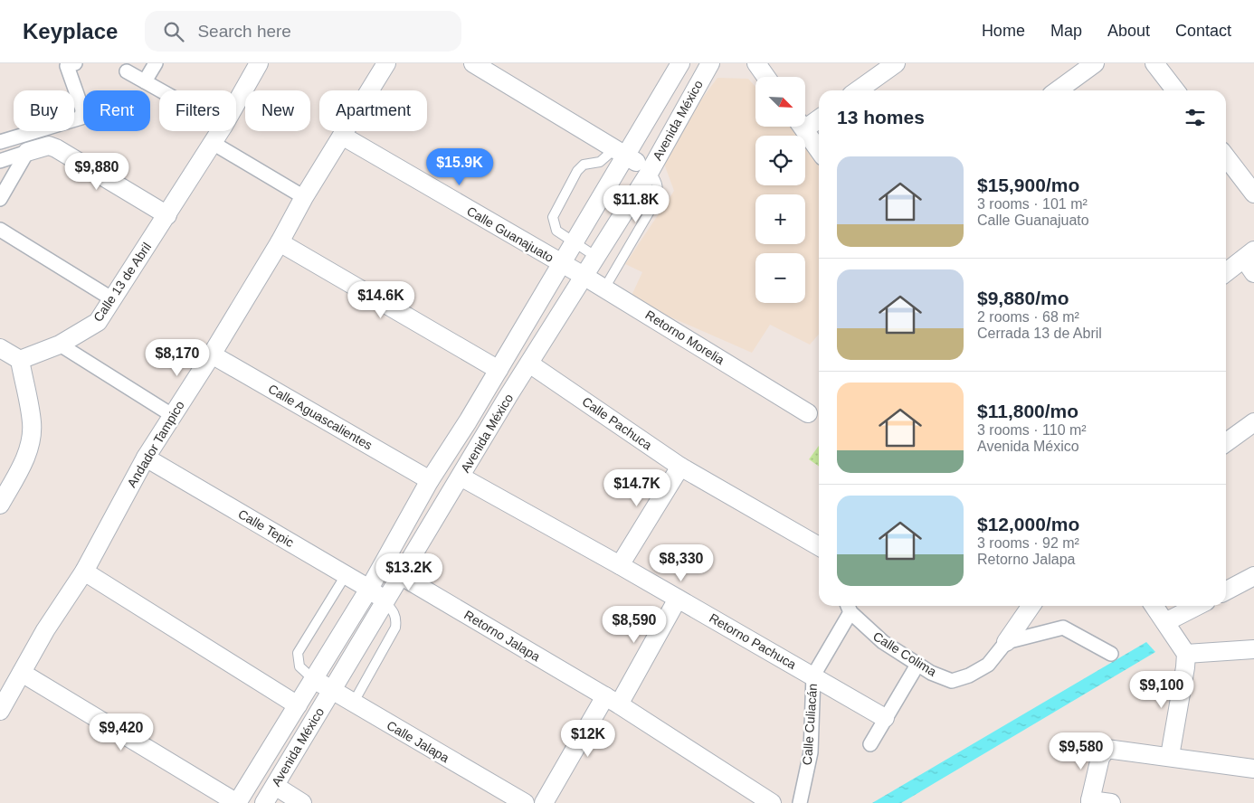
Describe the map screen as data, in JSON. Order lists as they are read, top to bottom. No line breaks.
{"streets":{"street":["Avenida México","Calle Guanajuato","Calle 13 de Abril","Retorno Morelia","Calle Aguascalientes","Calle Pachuca","Andador Tampico","Calle Tepic","Retorno Jalapa","Retorno Pachuca","Calle Colima","Calle Culiacán","Calle Jalapa"]},"crossings":[["Avenida México","Calle Guanajuato"],["Avenida México","Retorno Morelia"],["Avenida México","Calle Aguascalientes"],["Avenida México","Calle Pachuca"],["Avenida México","Calle Tepic"],["Avenida México","Retorno Jalapa"],["Avenida México","Retorno Pachuca"],["Avenida México","Calle Jalapa"],["Calle Guanajuato","Retorno Morelia"],["Calle Guanajuato","Andador Tampico"],["Calle Aguascalientes","Andador Tampico"],["Andador Tampico","Calle Tepic"],["Retorno Pachuca","Calle Culiacán"],["Calle Colima","Calle Culiacán"]],"north":"bottom right","page":{"header":"Keyplace","search":"Search here","nav":["Home","Map","About","Contact"],"map_buttons":["+","−"],"chip":["Buy","Rent","Filters","New","Apartment"],"heading":"13 homes","list":[{"name":"$15,900/mo","note":"3 rooms · 101 m² · Calle Guanajuato"},{"name":"$9,880/mo","note":"2 rooms · 68 m² · Cerrada 13 de Abril"},{"name":"$11,800/mo","note":"3 rooms · 110 m² · Avenida México"},{"name":"$12,000/mo","note":"3 rooms · 92 m² · Retorno Jalapa"}],"price":["$15.9K","$9,880","$11.8K","$14.6K","$8,170","$14.7K","$8,330","$13.2K","$8,590","$9,100","$9,420","$12K","$9,580"]}}
